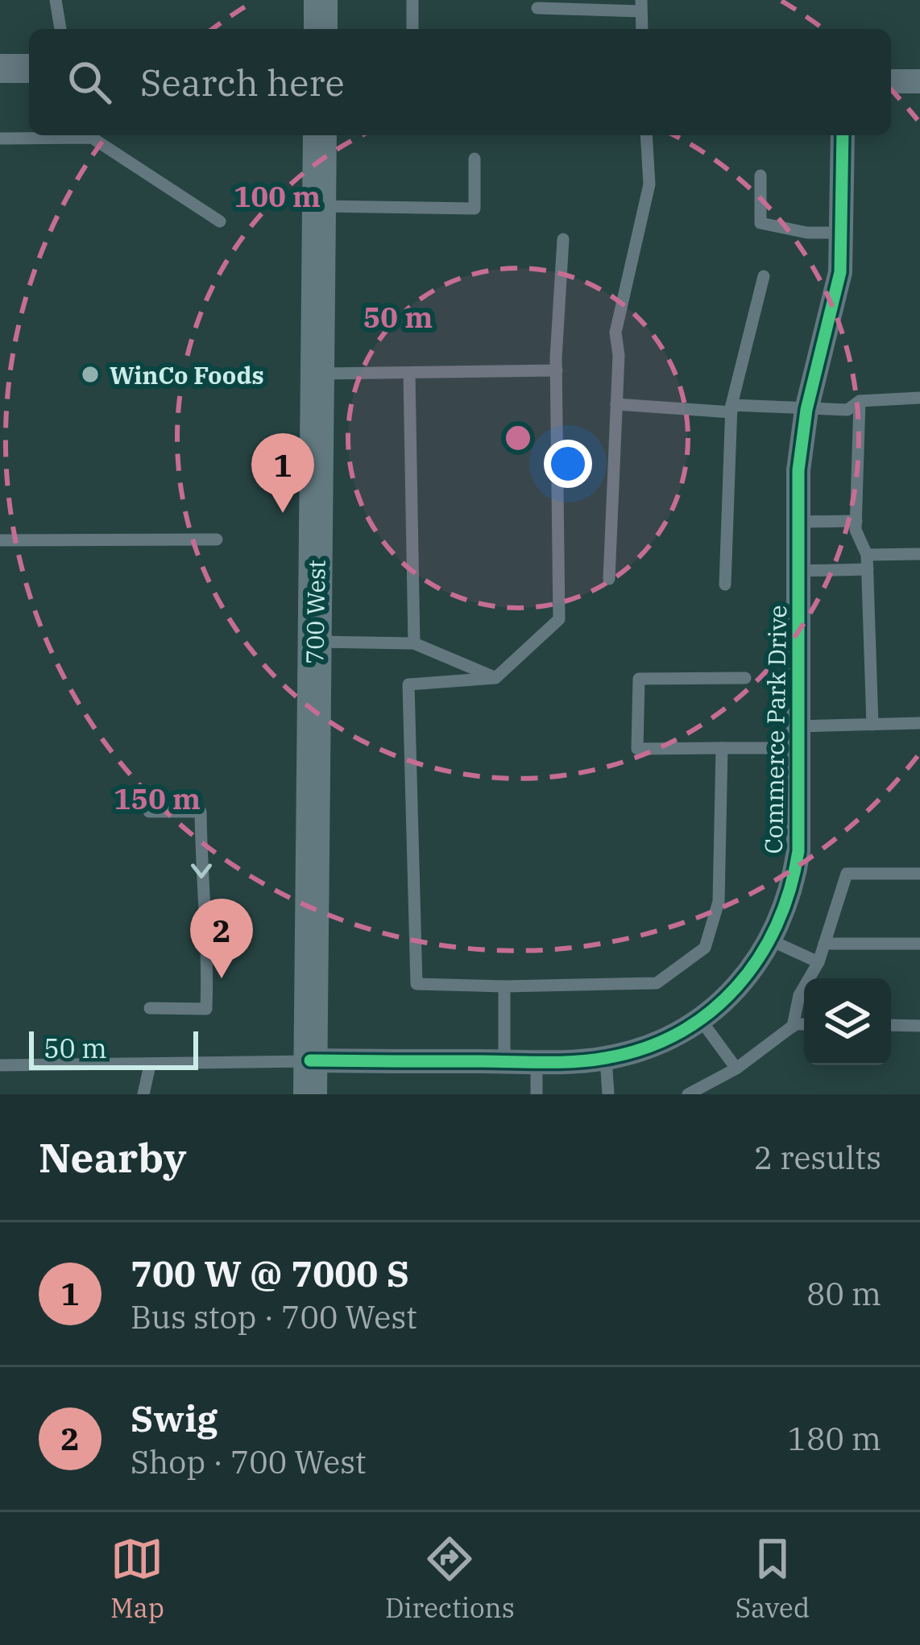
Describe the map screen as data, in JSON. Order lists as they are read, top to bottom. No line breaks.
{"streets":{"main road":["700 West"],"street":["Commerce Park Drive"]},"crossings":[["700 West","Commerce Park Drive"]],"places":["WinCo Foods"],"scale_bar":"50 m","page":{"search":"Search here","pins":["1","2"],"scale":"50 m","heading":["Nearby","2 results"],"list":[{"mark":"1","name":"700 W @ 7000 S","note":"Bus stop · 700 West","value":"80 m"},{"mark":"2","name":"Swig","note":"Shop · 700 West","value":"180 m"}],"nav":["Map","Directions","Saved"]},"rings":["100 m","50 m","150 m"]}
